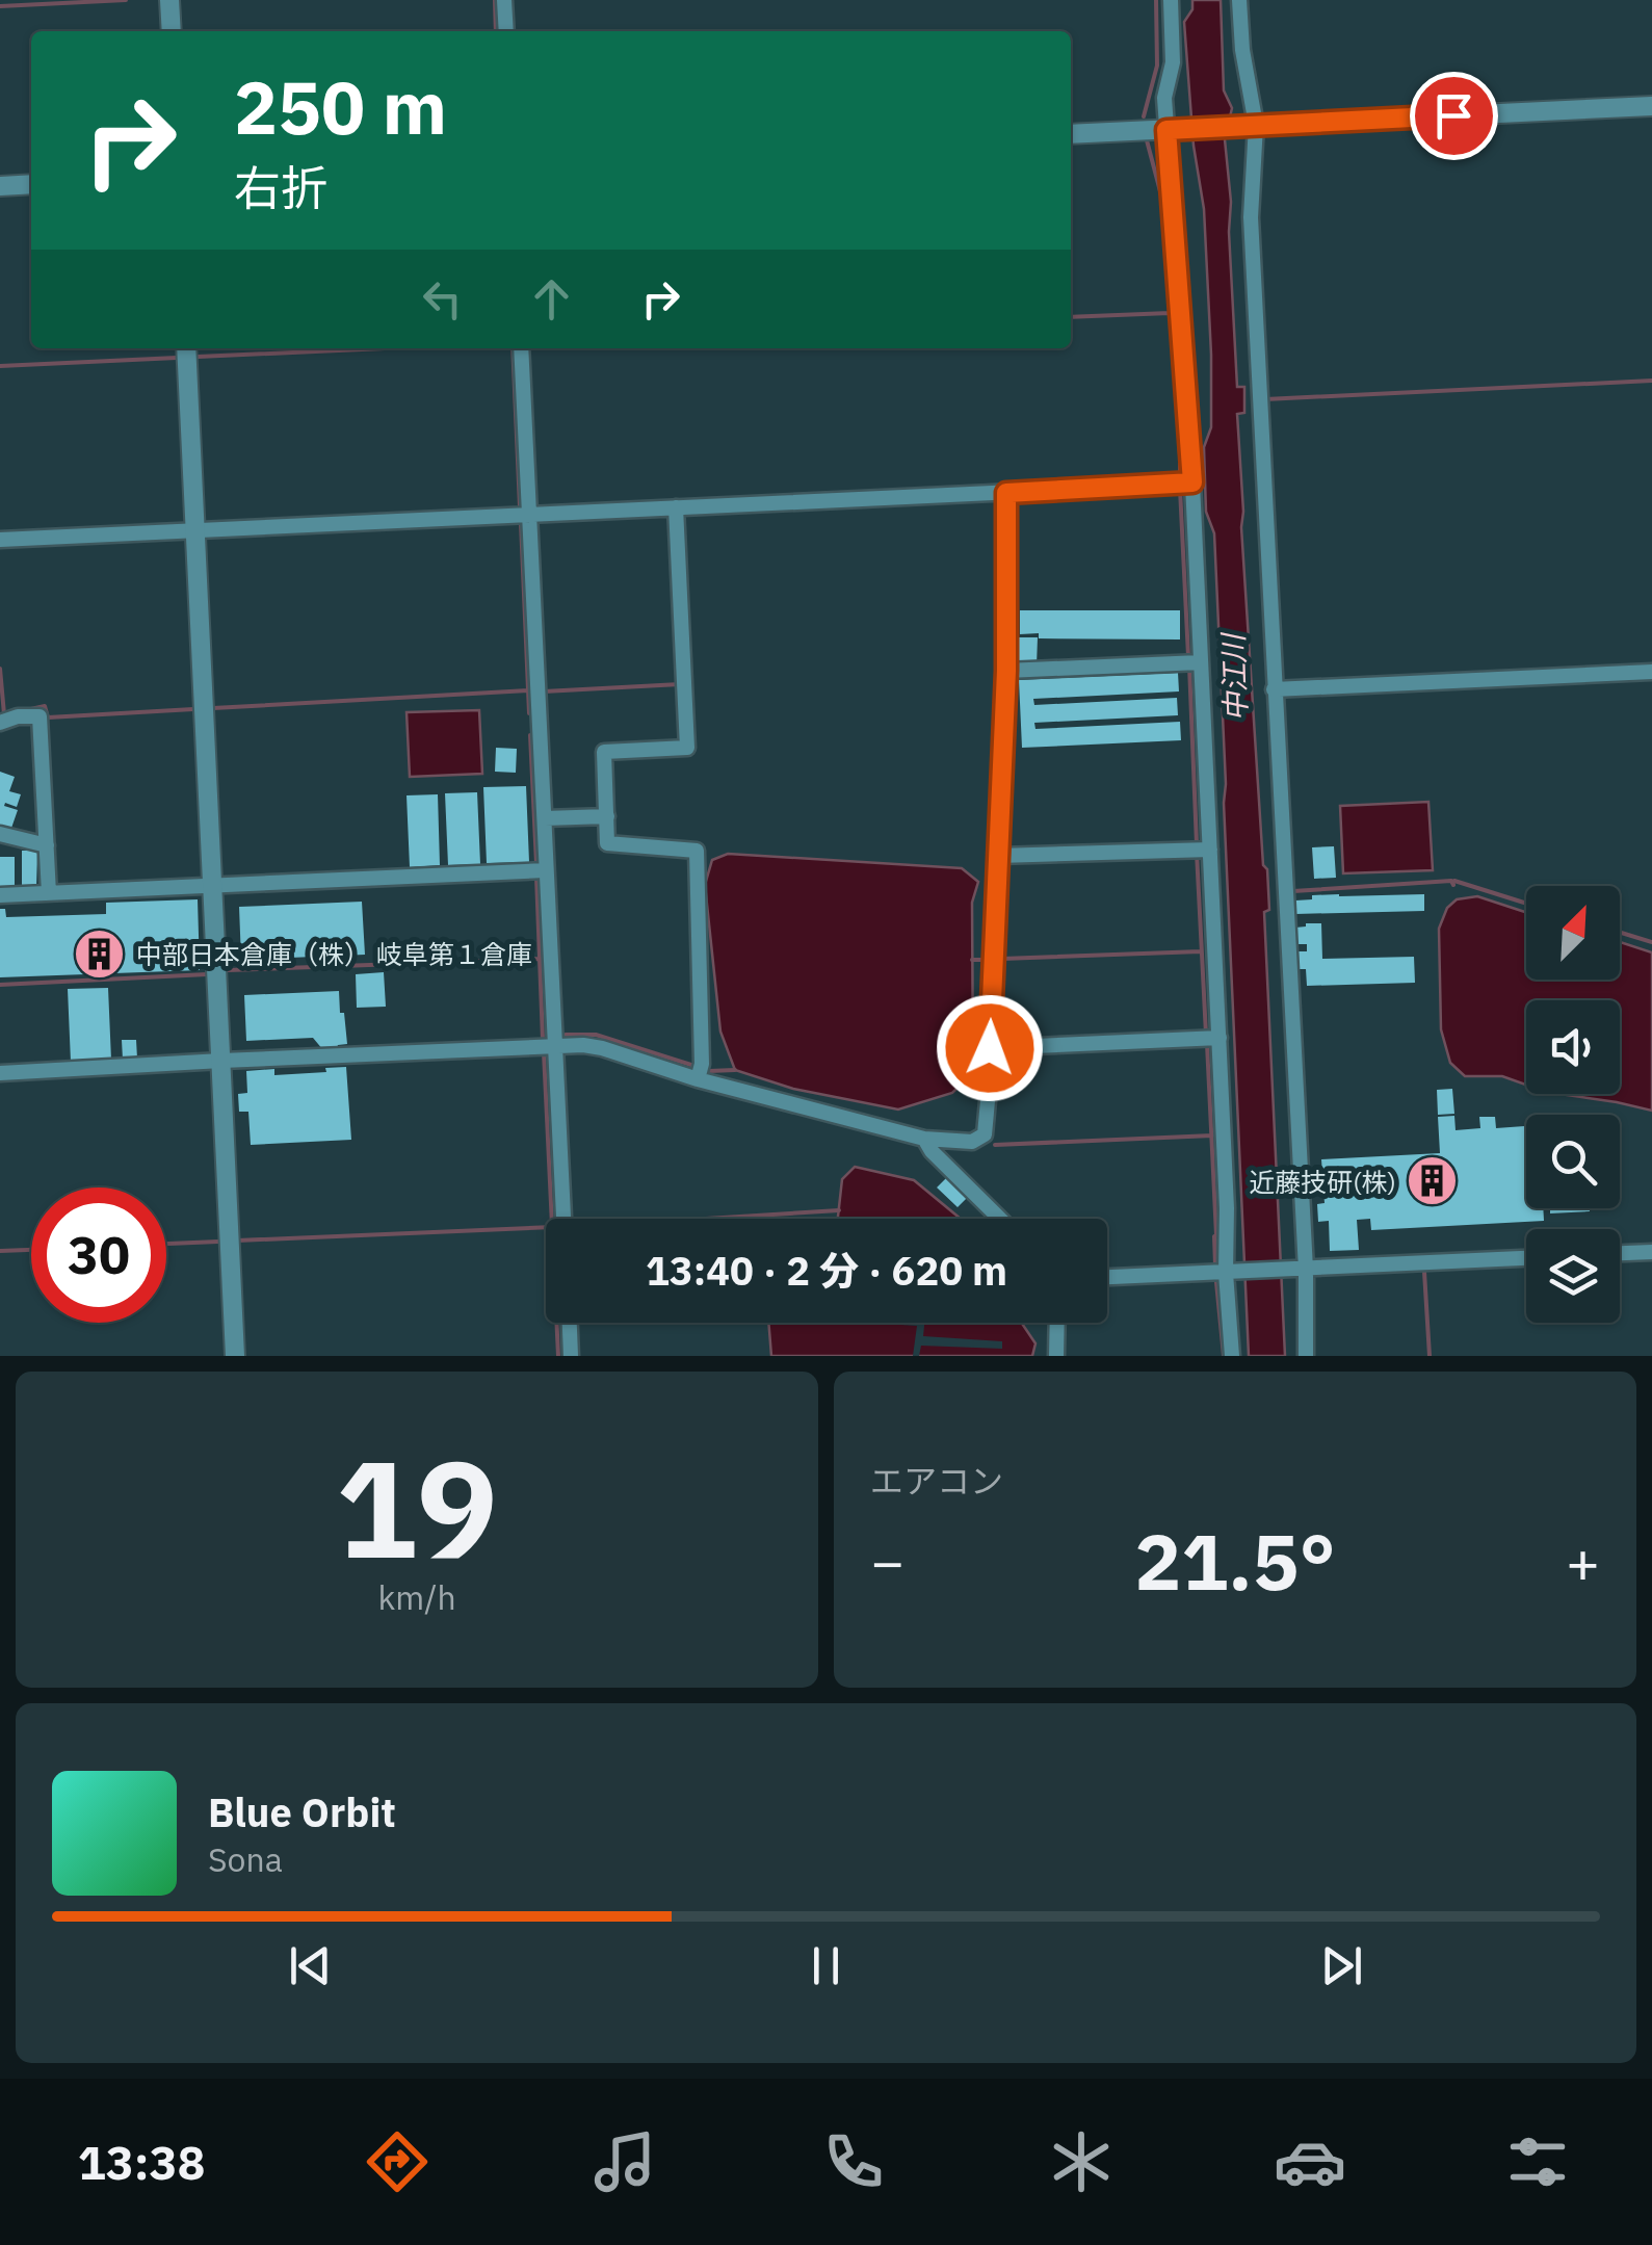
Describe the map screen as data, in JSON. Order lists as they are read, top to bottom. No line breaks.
{"water":["中江川"],"places":{"building":["中部日本倉庫（株） 岐阜第１倉庫","近藤技研(株)"]},"north":"top right","page":{"turn":["250 m","右折"],"limit":"30","trip":"13:40 · 2 分 · 620 m","tile":[["19","km/h"],"エアコン"],"heat":["−","21.5°","+"],"song":["Blue Orbit","Sona"],"tabs":"13:38"}}
